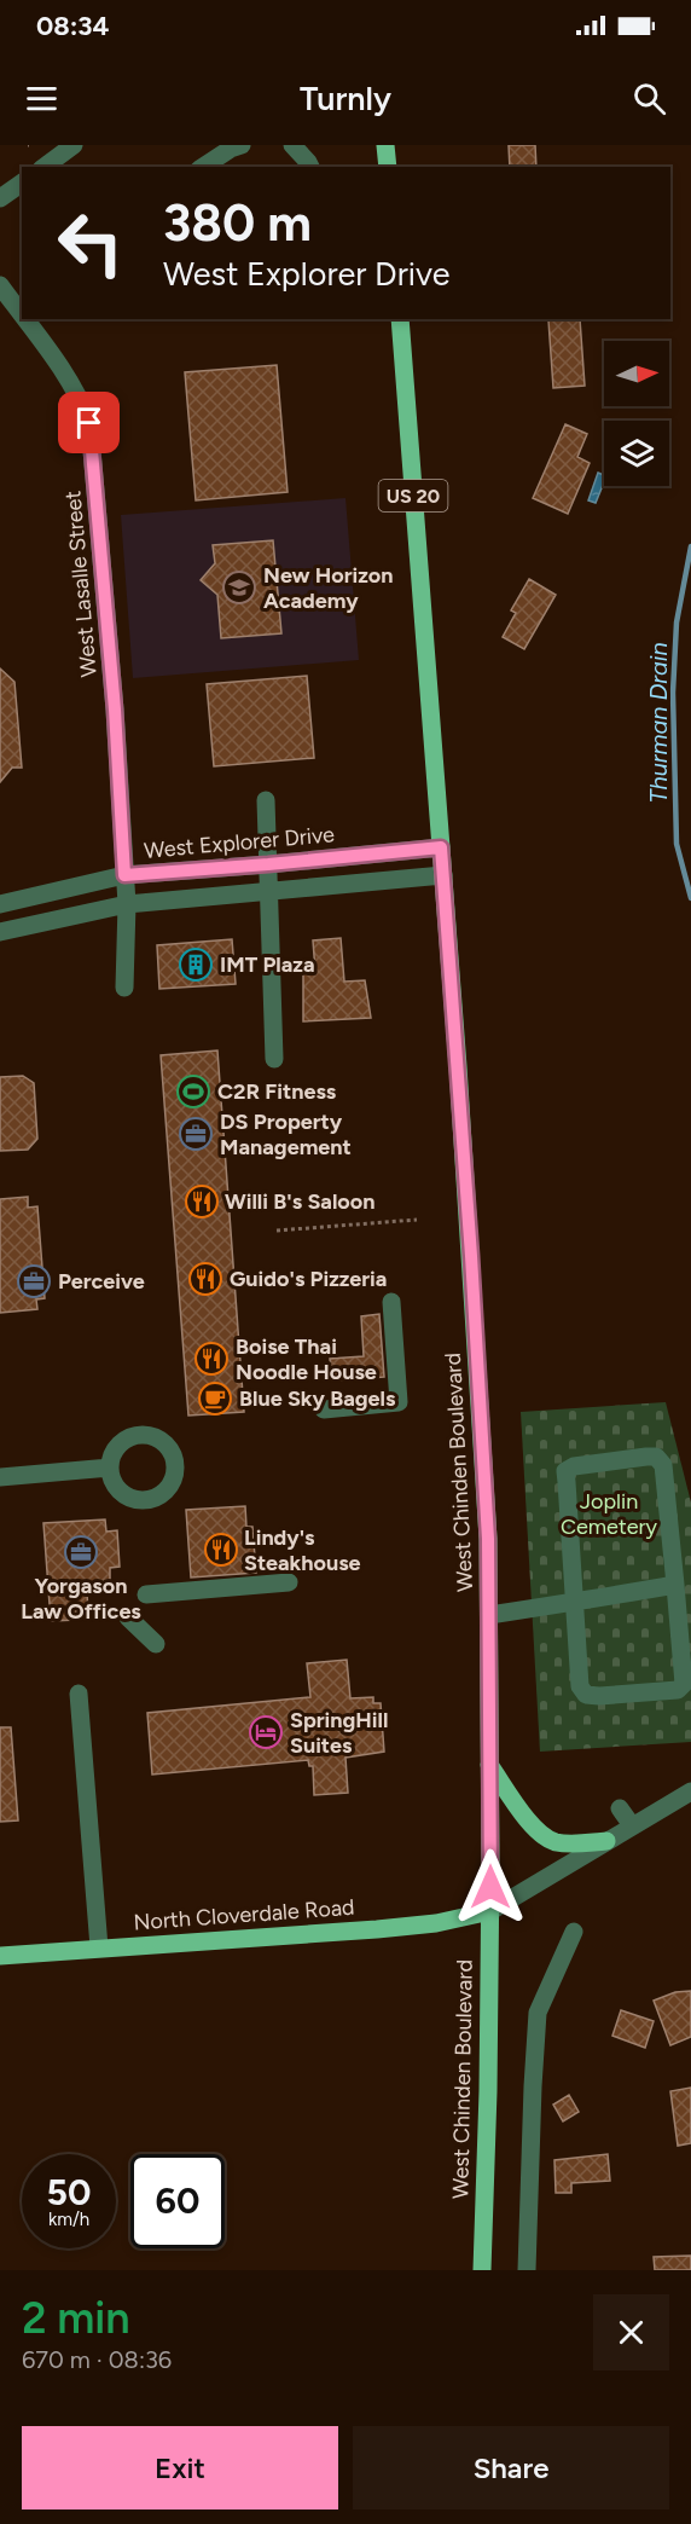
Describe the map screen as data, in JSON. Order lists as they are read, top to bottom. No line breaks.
{"streets":{"main road":["US 20","West Chinden Boulevard","North Cloverdale Road"],"street":["West Lasalle Street","West Explorer Drive"]},"crossings":[["West Lasalle Street","West Explorer Drive"],["West Explorer Drive","West Chinden Boulevard"],["West Chinden Boulevard","North Cloverdale Road"]],"water":["Thurman Drain"],"parks":["Joplin Cemetery"],"places":{"school or university":["New Horizon Academy"],"building":["IMT Plaza"],"sports":["C2R Fitness"],"office":["DS Property Management","Perceive","Yorgason Law Offices"],"restaurant":["Willi B's Saloon","Guido's Pizzeria","Boise Thai Noodle House","Lindy's Steakhouse"],"cafe":["Blue Sky Bagels"],"hotel":["SpringHill Suites"]},"north":"right","page":{"status":"08:34","header":"Turnly","turn":["380 m","West Explorer Drive"],"speed":"50 km/h","limit":"60","heading":["2 min","670 m · 08:36"],"buttons":["Exit","Share"]}}
